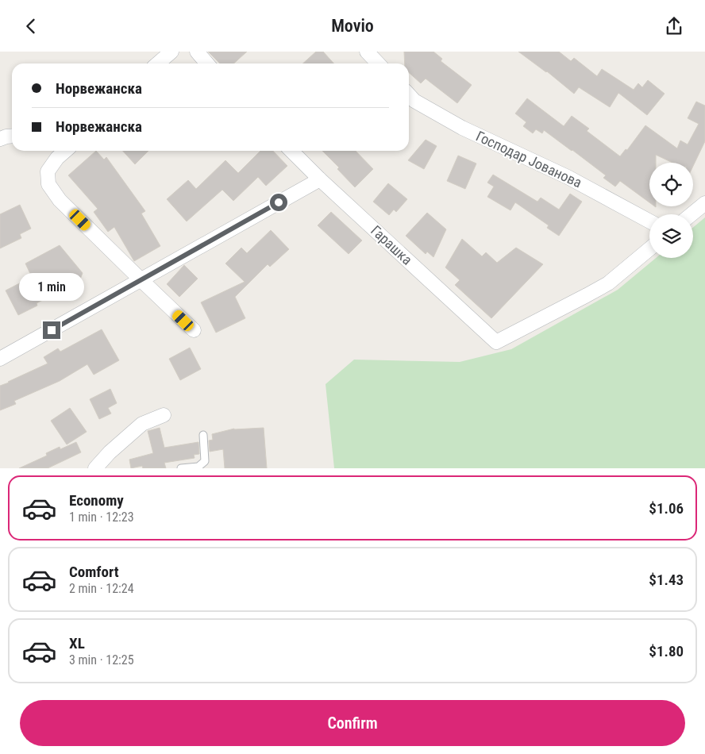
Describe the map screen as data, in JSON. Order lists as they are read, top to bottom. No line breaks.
{"streets":{"street":["Господар Јованова","Гарашка"]},"page":{"header":"Movio","banner":["Норвежанска","Норвежанска"],"bubble":"1 min","list":[{"name":"Economy","note":"1 min · 12:23","value":"$1.06"},{"name":"Comfort","note":"2 min · 12:24","value":"$1.43"},{"name":"XL","note":"3 min · 12:25","value":"$1.80"}],"buttons":"Confirm"}}
